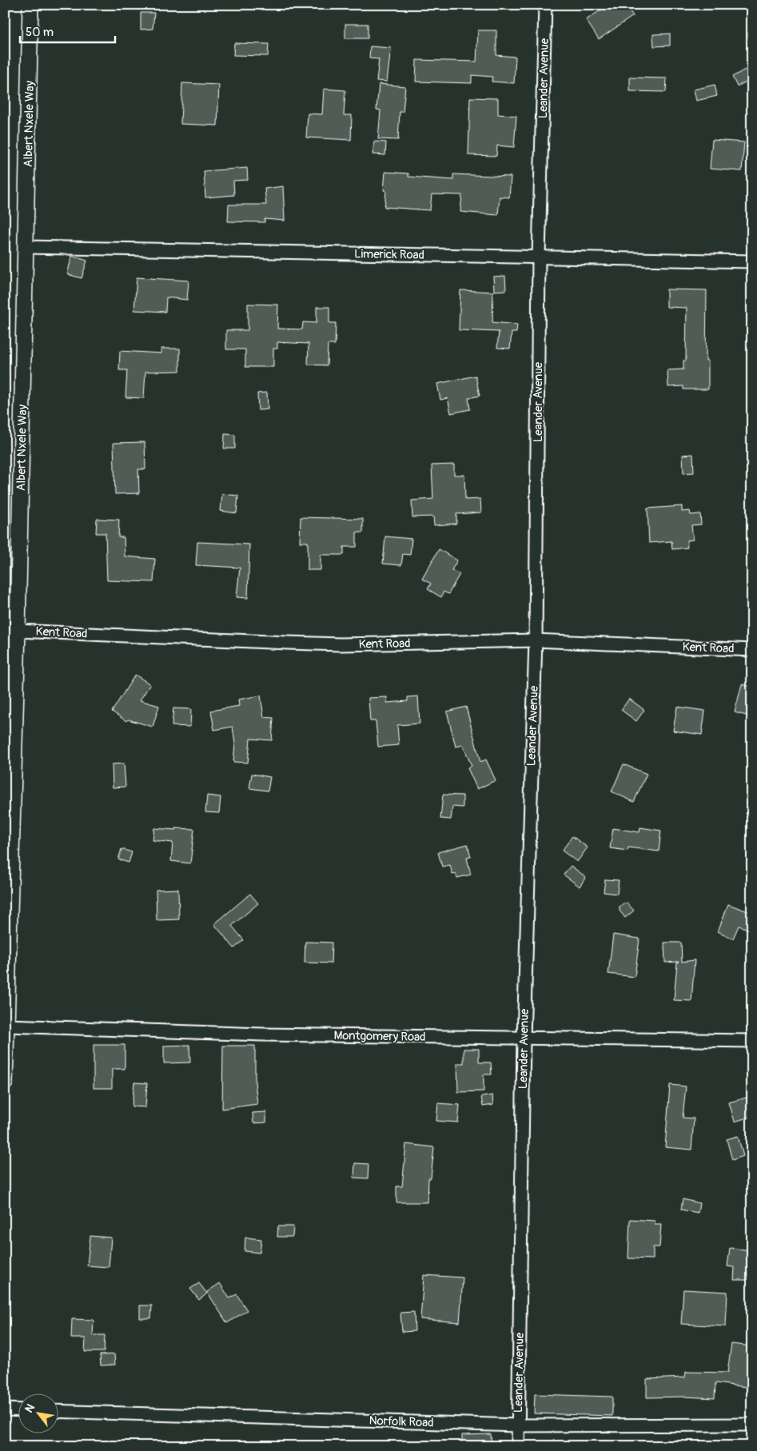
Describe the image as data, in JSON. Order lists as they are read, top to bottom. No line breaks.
{"streets":{"main road":["Albert Nxele Way"],"street":["Leander Avenue","Limerick Road","Kent Road","Montgomery Road","Norfolk Road"]},"crossings":[["Leander Avenue","Limerick Road"],["Leander Avenue","Kent Road"],["Leander Avenue","Montgomery Road"],["Leander Avenue","Norfolk Road"],["Albert Nxele Way","Limerick Road"],["Albert Nxele Way","Kent Road"],["Albert Nxele Way","Montgomery Road"]],"scale_bar":"50 m","north":"top left"}
